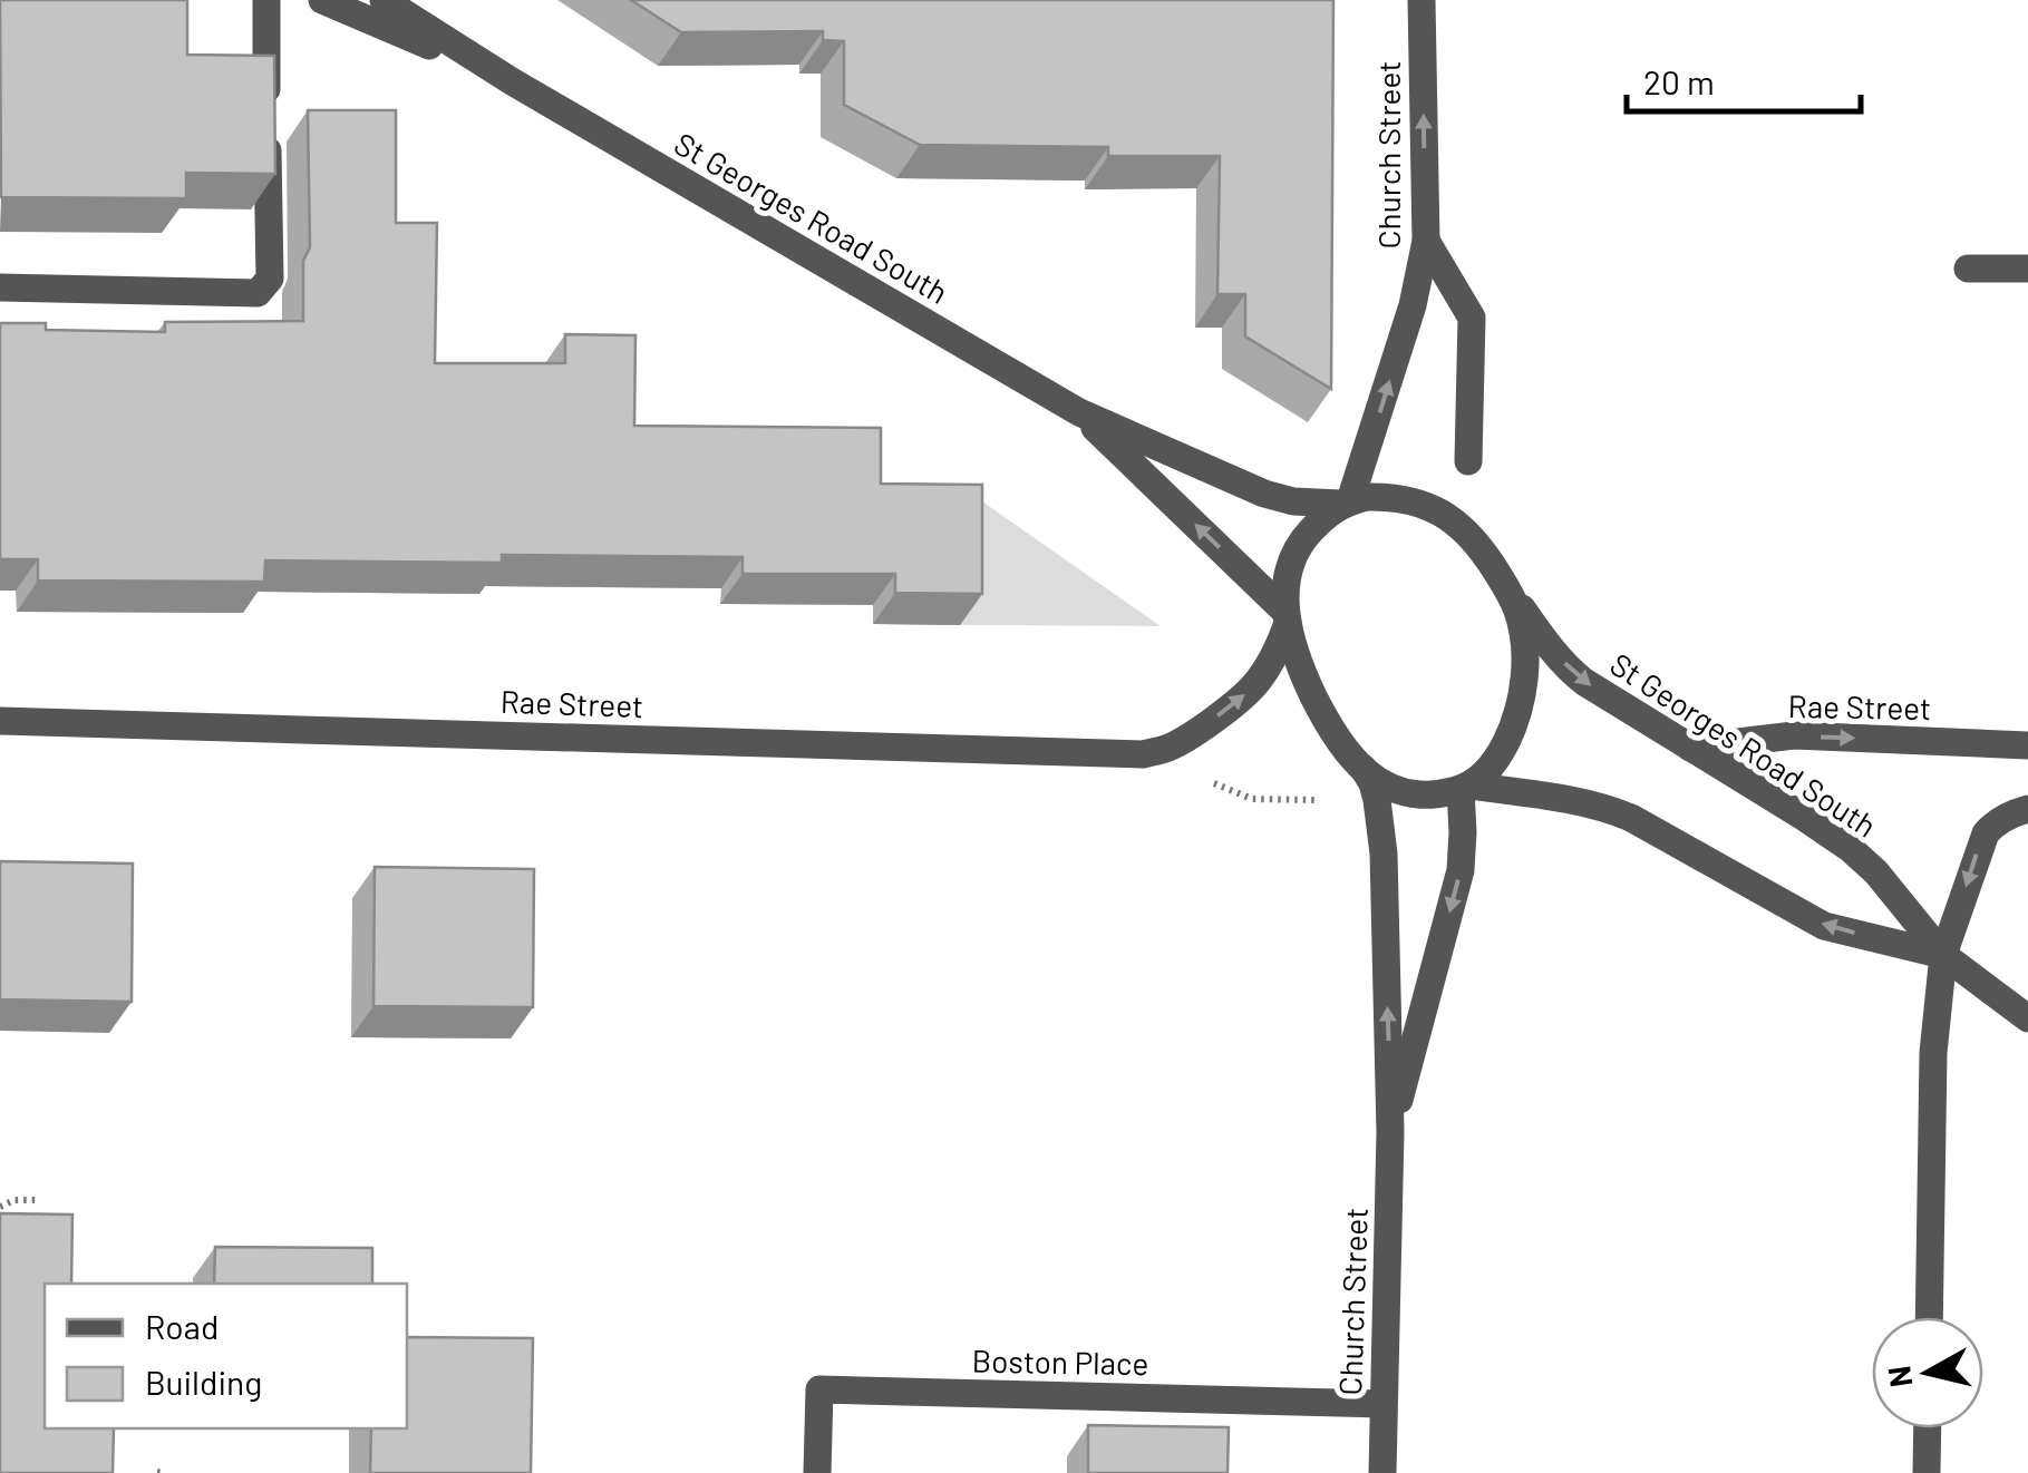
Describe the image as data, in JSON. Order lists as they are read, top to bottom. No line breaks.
{"streets":{"street":["Church Street","St Georges Road South","Rae Street","Boston Place"]},"crossings":[["Church Street","St Georges Road South"],["Church Street","Rae Street"],["Church Street","Boston Place"],["St Georges Road South","Rae Street"]],"legend":["Road","Building"],"scale_bar":"20 m","north":"left"}
